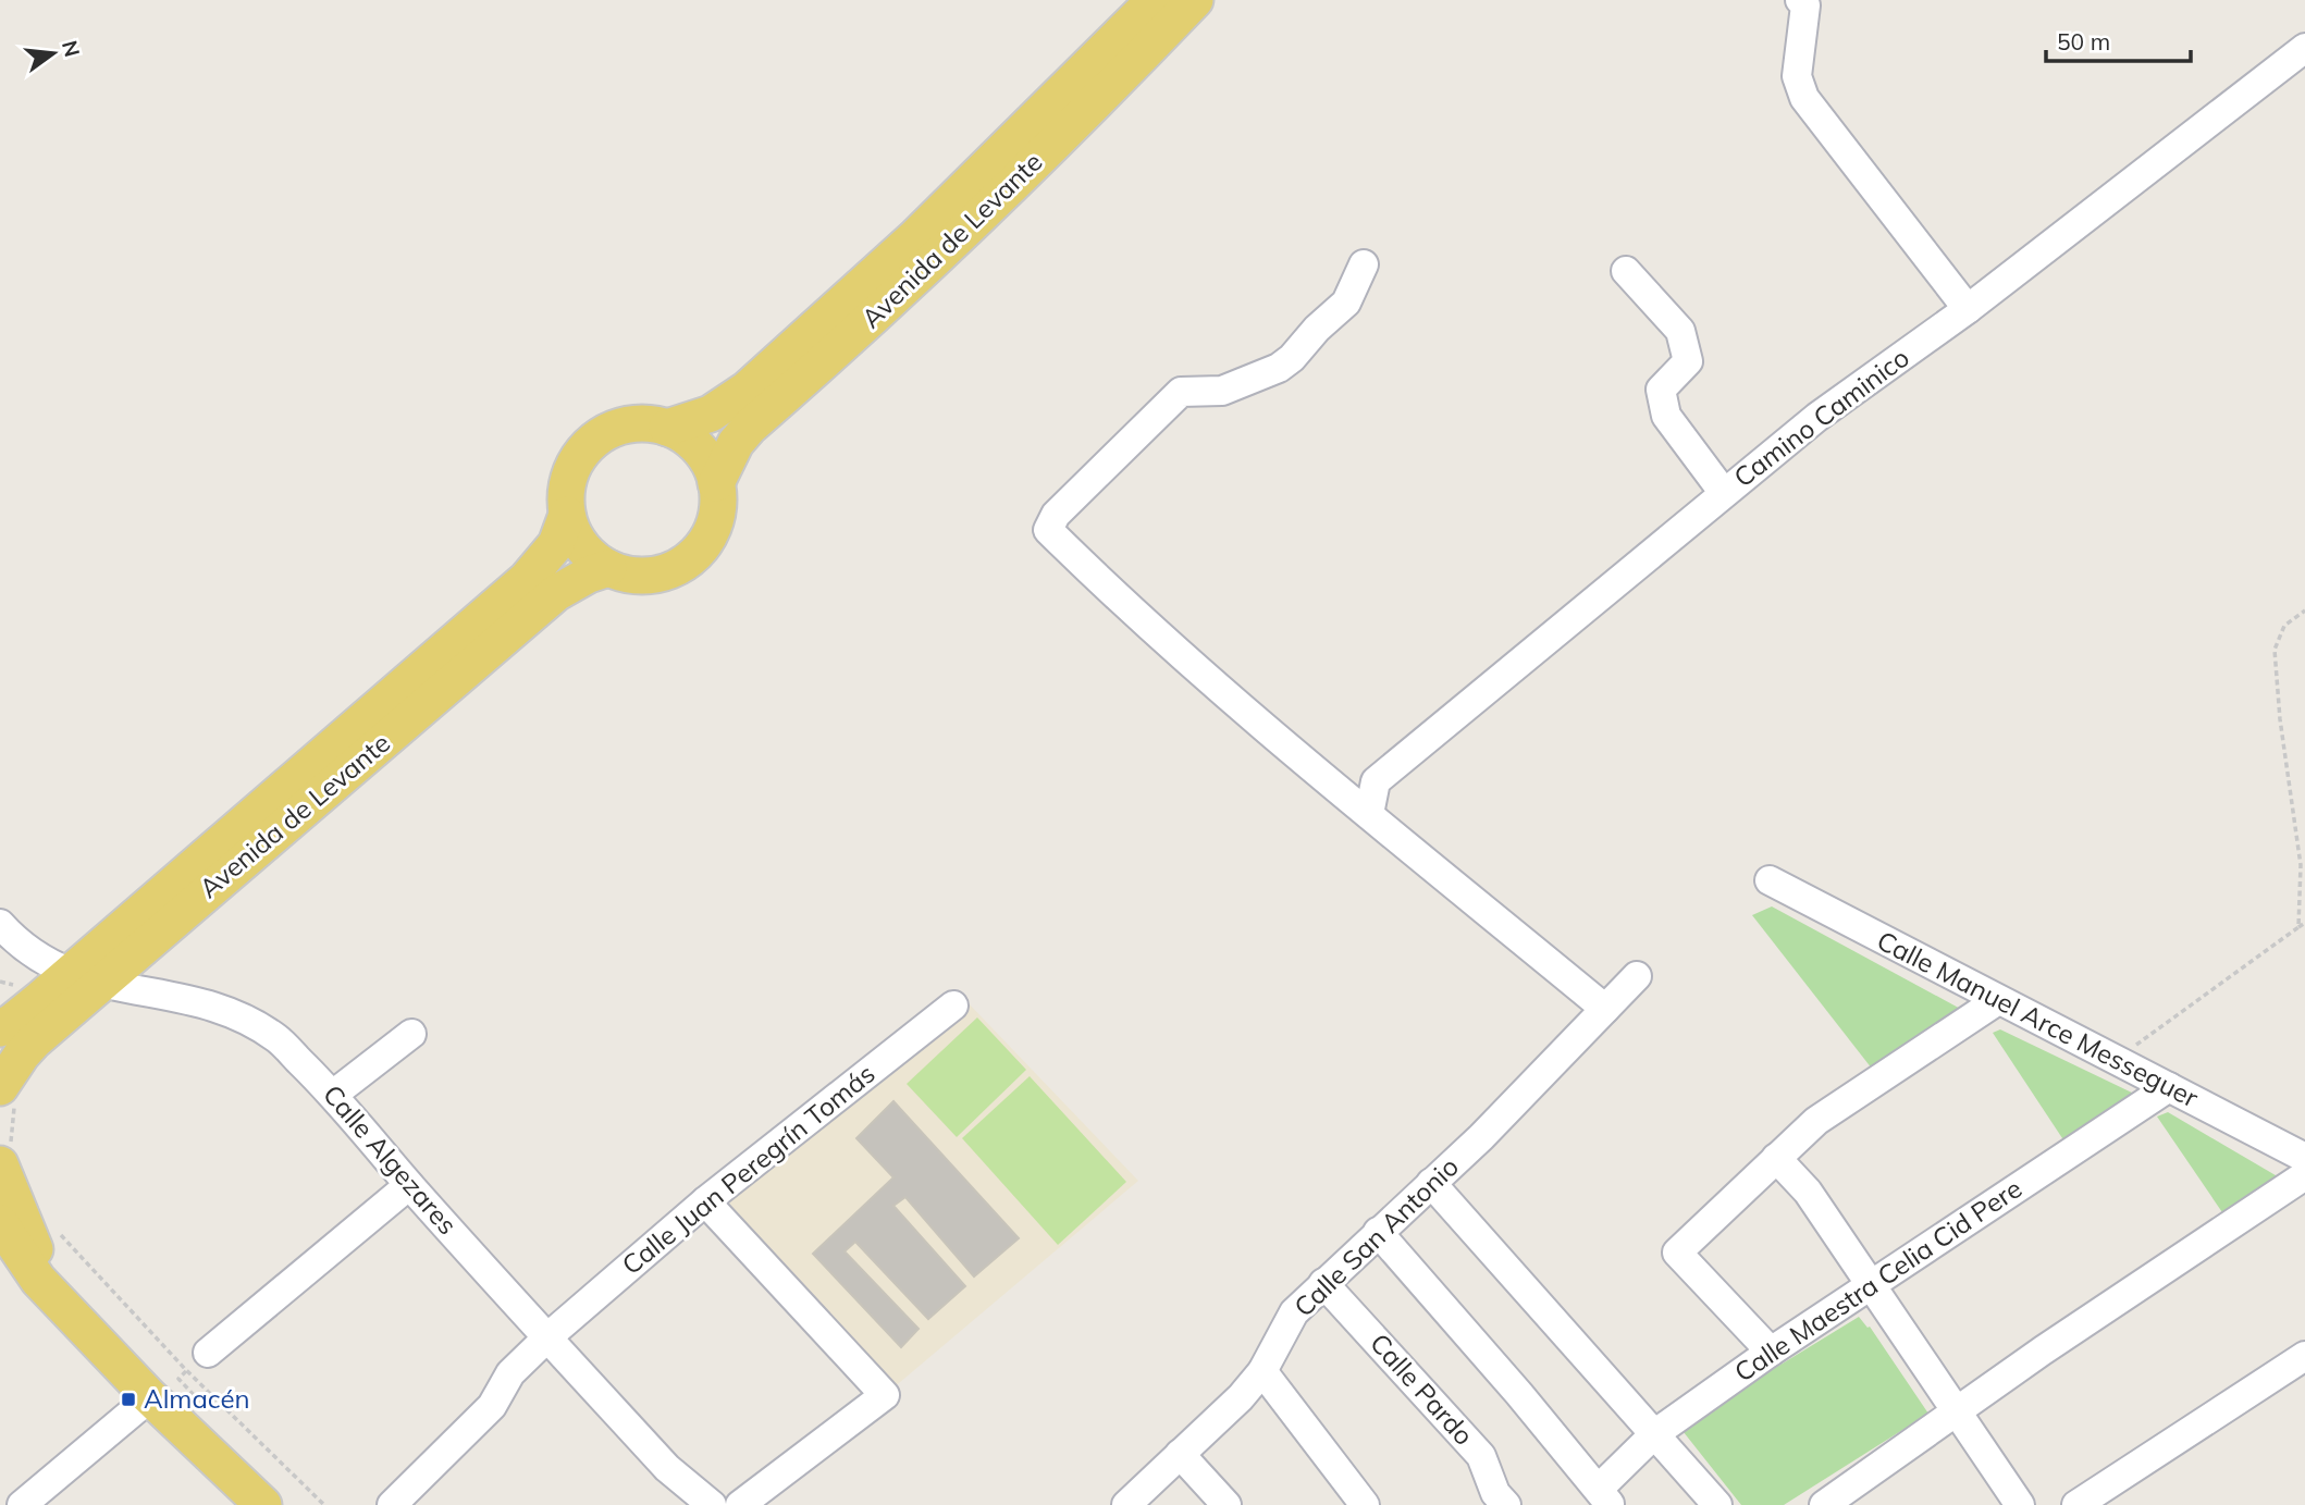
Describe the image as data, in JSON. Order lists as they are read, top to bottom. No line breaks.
{"streets":{"main road":["Avenida de Levante"],"street":["Camino Caminico","Calle Manuel Arce Messeguer","Calle Algezares","Calle Juan Peregrín Tomás","Calle San Antonio","Calle Maestra Celia Cid Pere","Calle Pardo"]},"crossings":[["Avenida de Levante","Calle Algezares"],["Calle Manuel Arce Messeguer","Calle Maestra Celia Cid Pere"],["Calle Algezares","Calle Juan Peregrín Tomás"],["Calle San Antonio","Calle Pardo"]],"places":{"transit":["Almacén"]},"scale_bar":"50 m","north":"right"}
